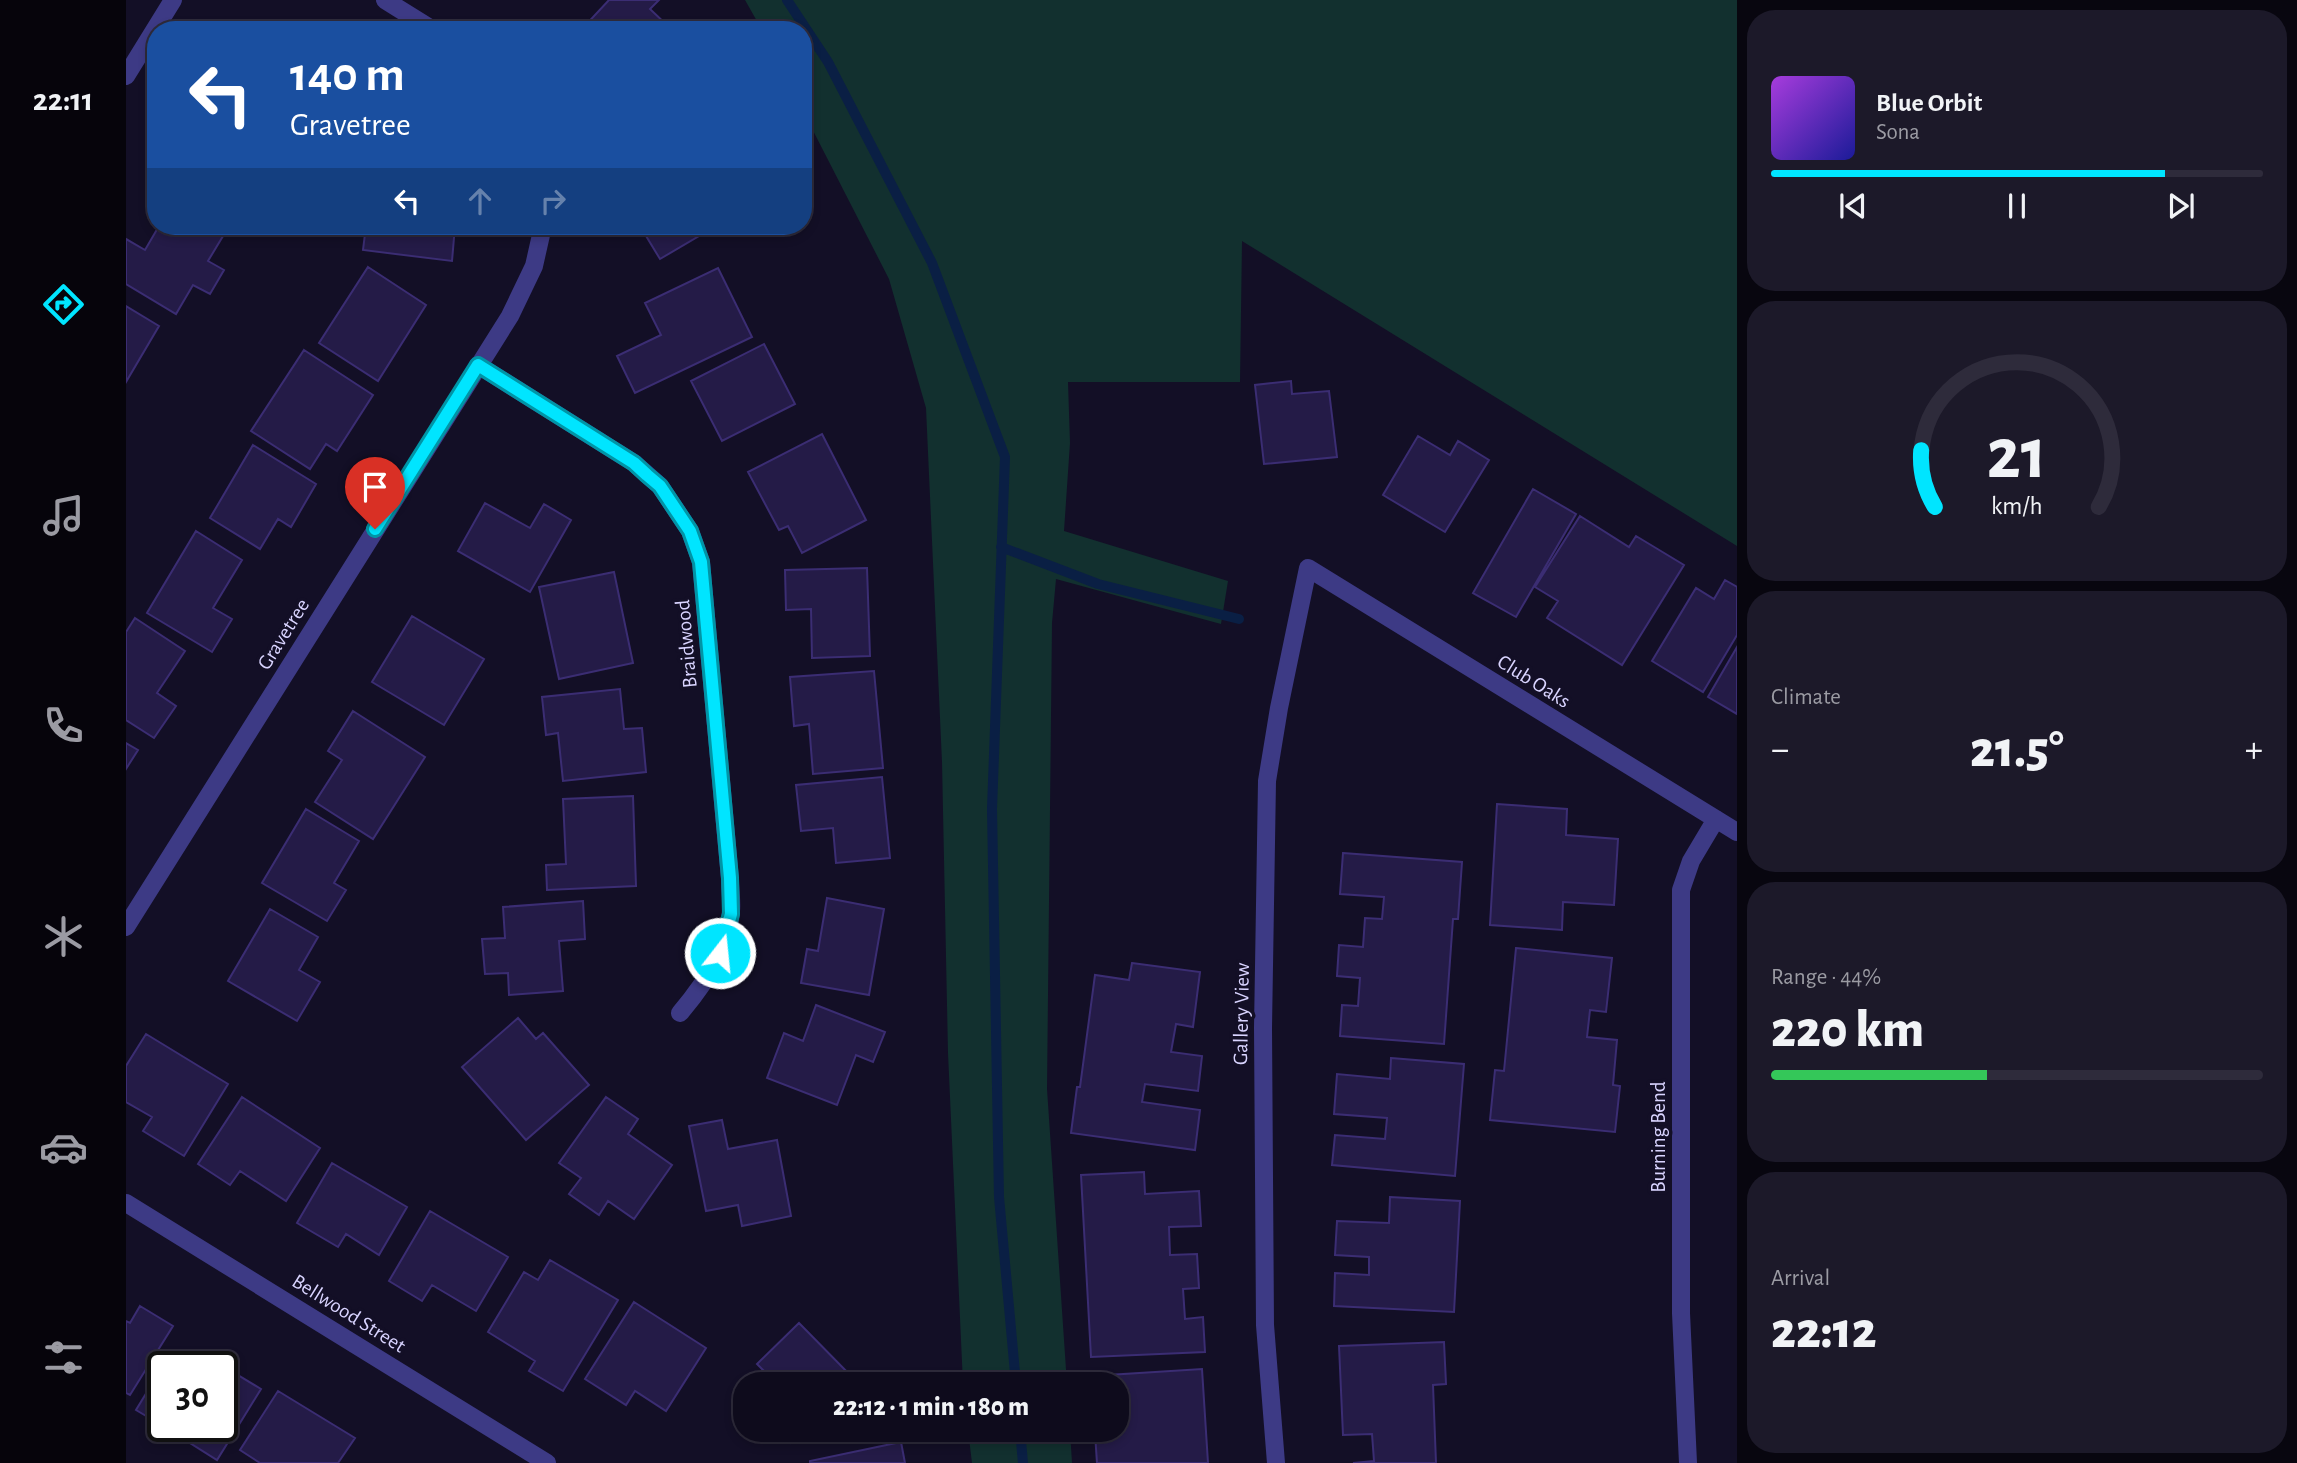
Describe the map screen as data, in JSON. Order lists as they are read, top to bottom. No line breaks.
{"streets":{"street":["Gravetree","Braidwood","Club Oaks","Gallery View","Burning Bend","Bellwood Street"]},"crossings":[["Gravetree","Braidwood"],["Club Oaks","Gallery View"],["Club Oaks","Burning Bend"]],"page":{"tabs":"22:11","turn":["140 m","Gravetree"],"song":["Blue Orbit","Sona"],"tile":["Climate",["Range · 44%","220 km"],["Arrival","22:12"]],"heat":["−","21.5°","+"],"limit":"30","trip":"22:12 · 1 min · 180 m","gauge":["21","km/h"]}}
